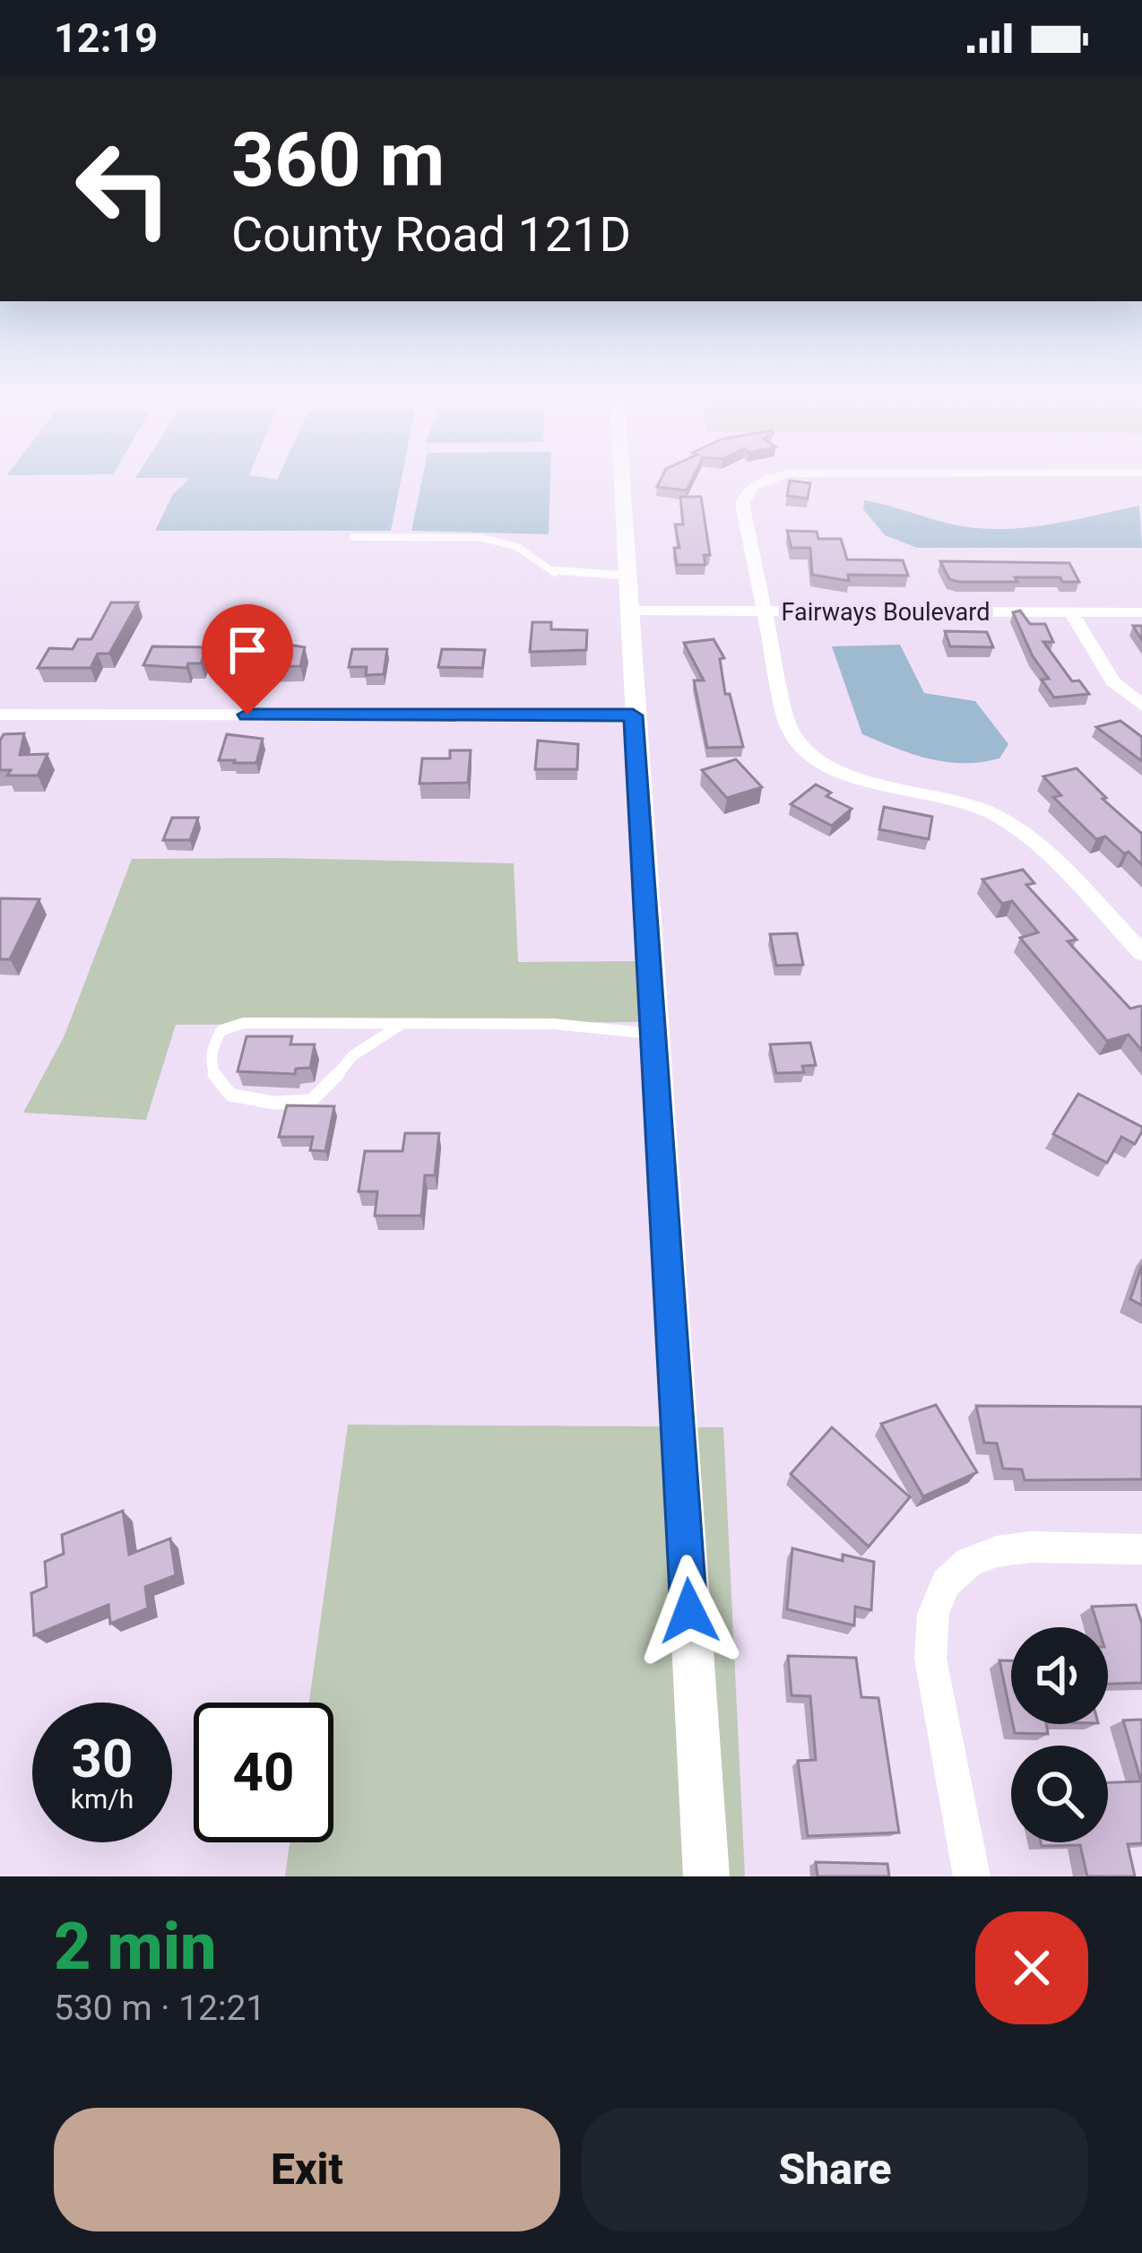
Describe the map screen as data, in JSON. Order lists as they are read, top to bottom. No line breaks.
{"streets":{"street":["Fairways Boulevard"]},"page":{"status":"12:19","turn":["360 m","County Road 121D"],"speed":"30 km/h","limit":"40","heading":["2 min","530 m · 12:21"],"buttons":["Exit","Share"]}}
